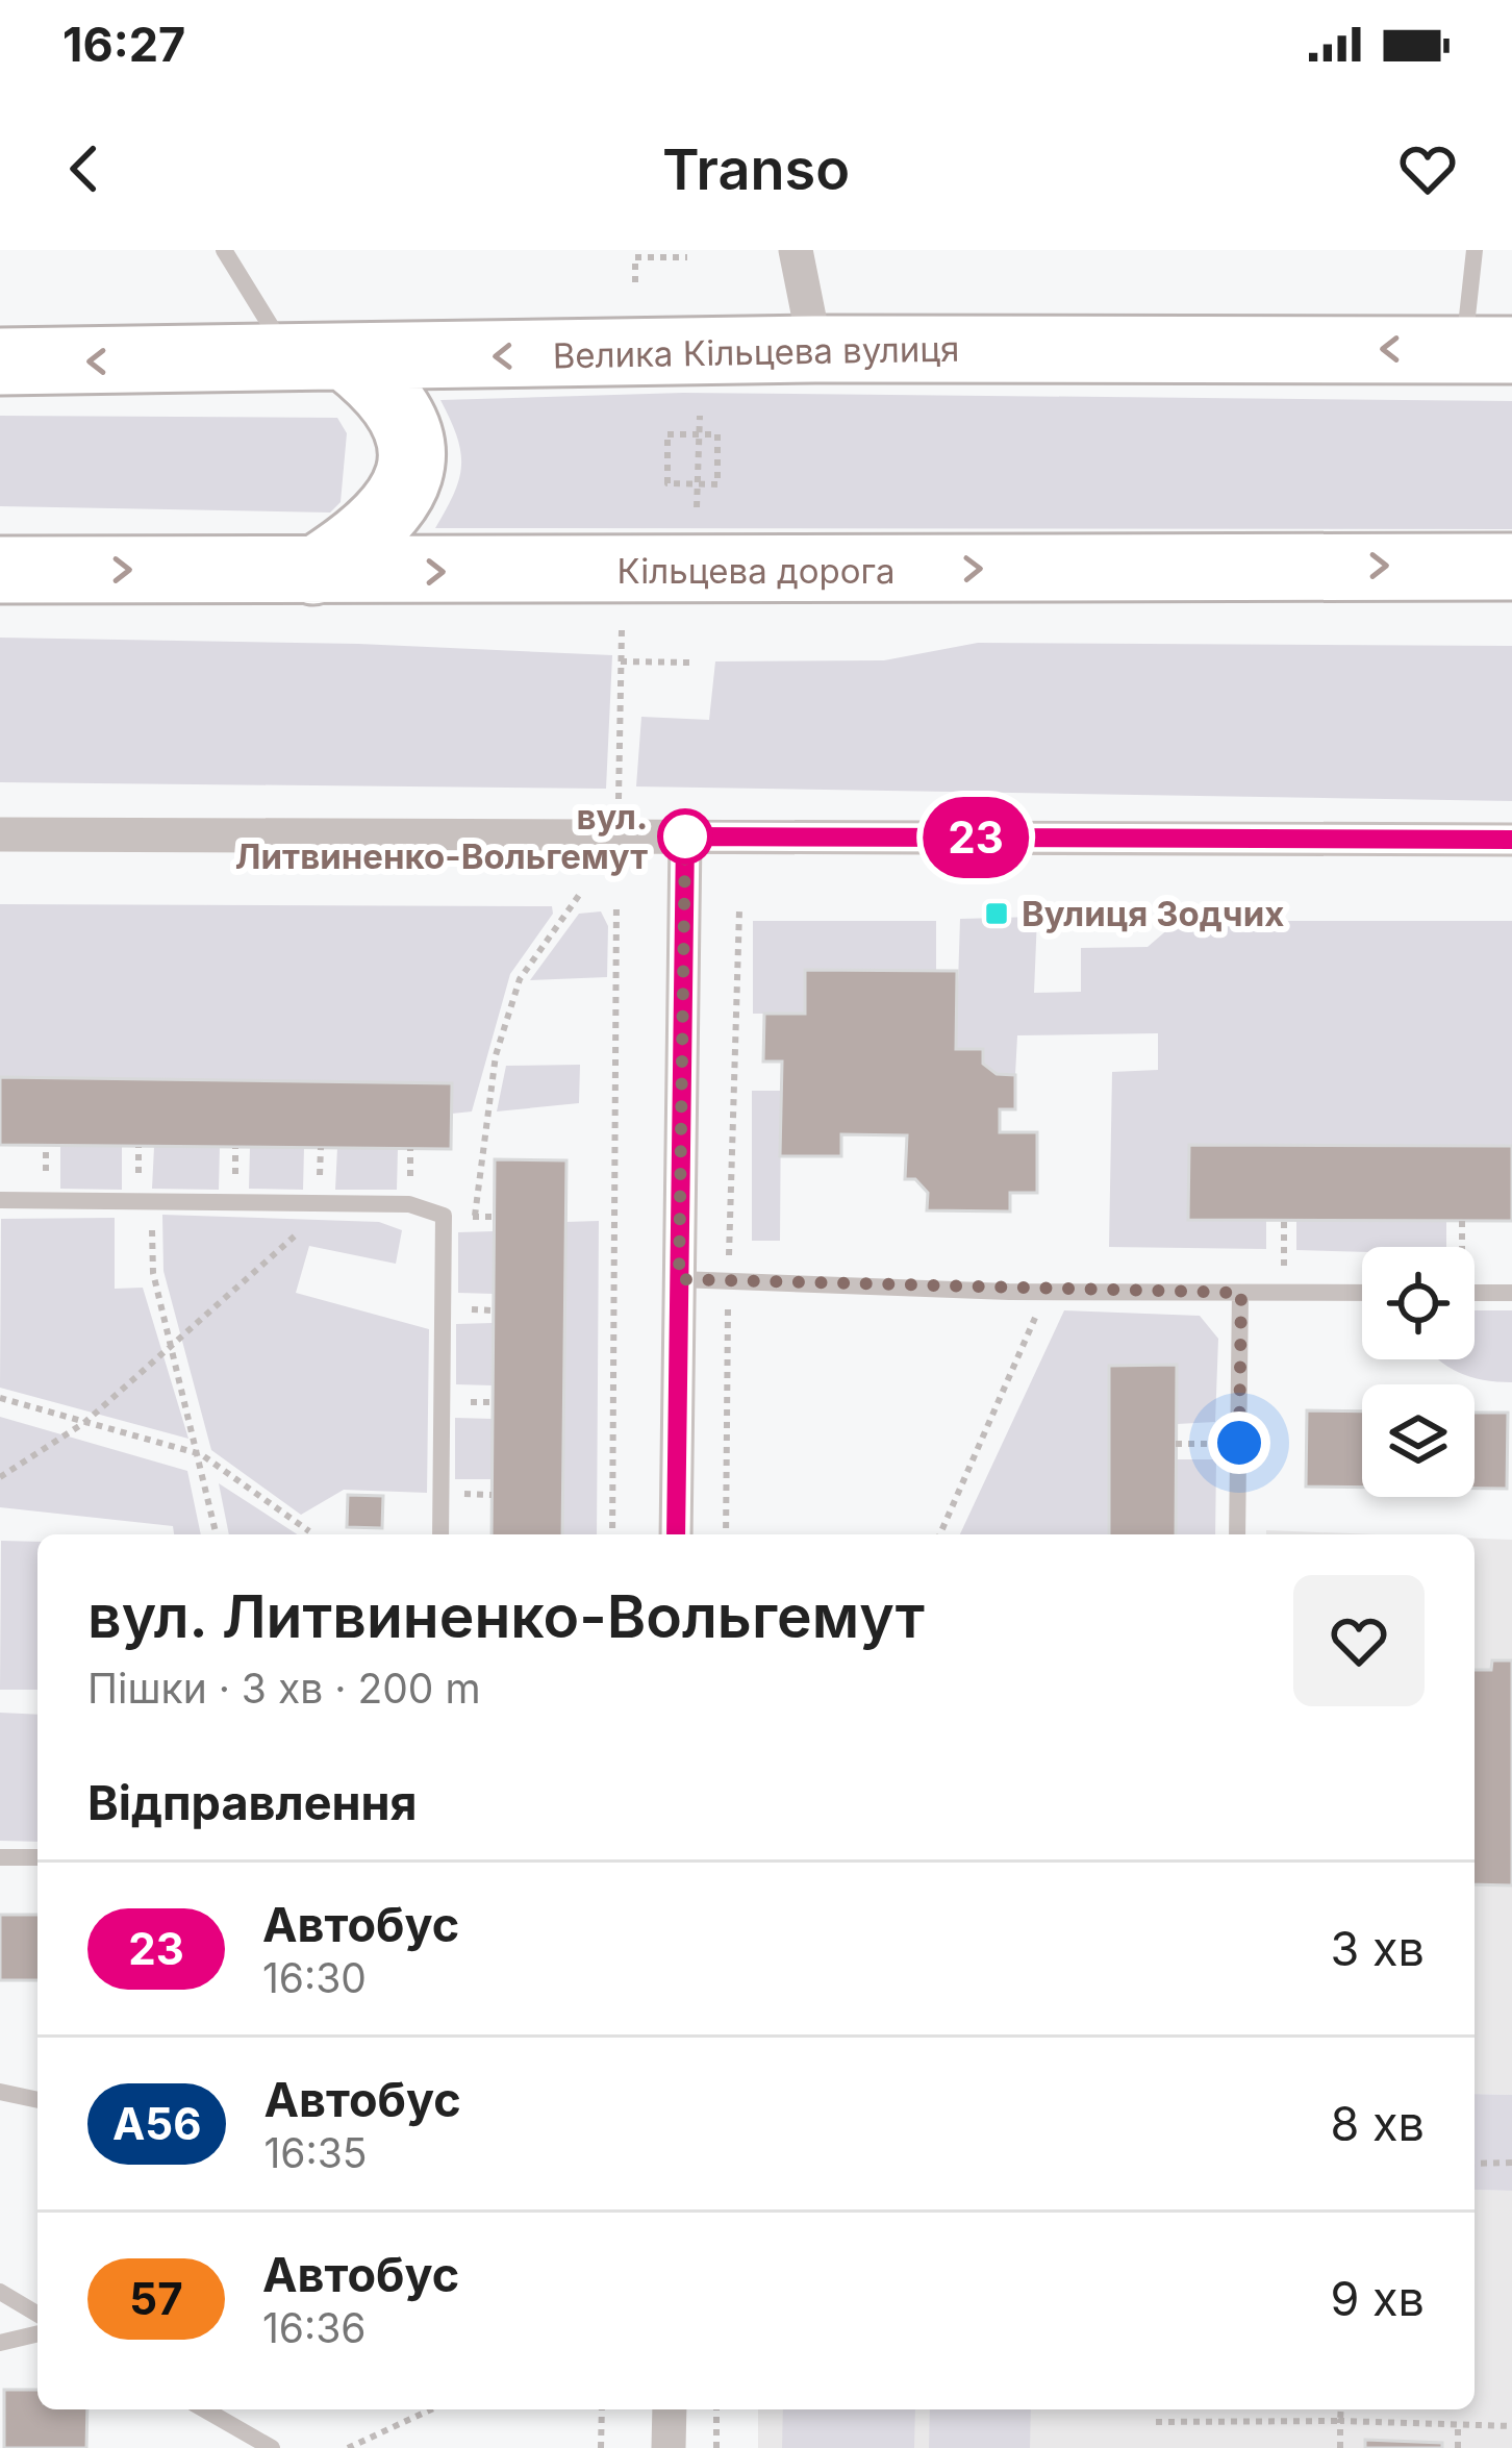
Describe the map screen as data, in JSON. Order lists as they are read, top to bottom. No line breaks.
{"streets":{"highway":["Велика Кільцева вулиця","Кільцева дорога"]},"one_way":["Велика Кільцева вулиця","Кільцева дорога"],"places":{"other":["вул. Литвиненко-Вольгемут"],"transit":["Вулиця Зодчих"]},"lines":["bus line 23"],"page":{"status":"16:27","header":"Transo","on_map":"23","heading":[["вул. Литвиненко-Вольгемут","Пішки · 3 хв · 200 m"],"Відправлення"],"list":[{"mark":"23","name":"Автобус","note":"16:30","value":"3 хв"},{"mark":"А56","name":"Автобус","note":"16:35","value":"8 хв"},{"mark":"57","name":"Автобус","note":"16:36","value":"9 хв"}]}}
